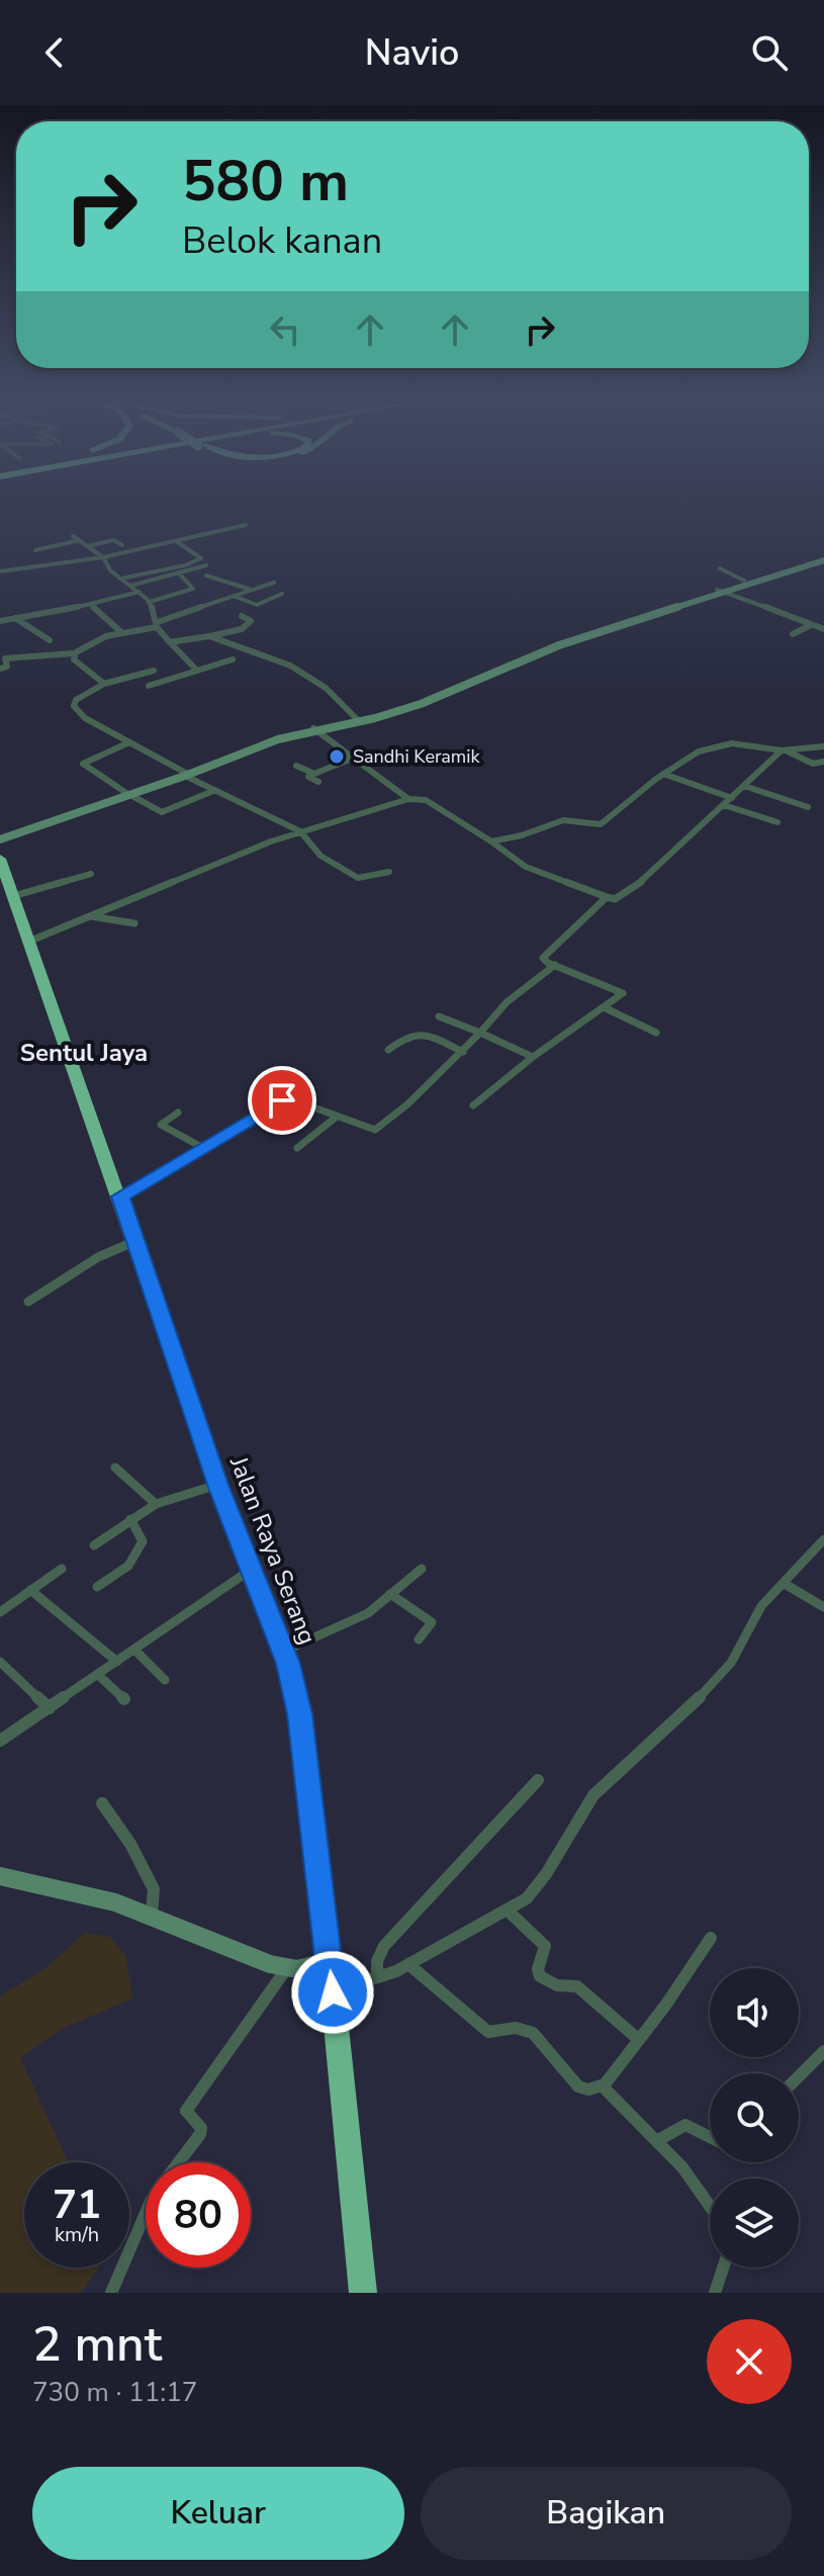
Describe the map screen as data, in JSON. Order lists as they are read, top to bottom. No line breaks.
{"streets":{"highway":["Jalan Raya Serang"]},"districts":["Sentul Jaya"],"places":["Sandhi Keramik"],"page":{"header":"Navio","turn":["580 m","Belok kanan"],"speed":"71 km/h","limit":"80","heading":["2 mnt","730 m · 11:17"],"buttons":["Keluar","Bagikan"]}}
